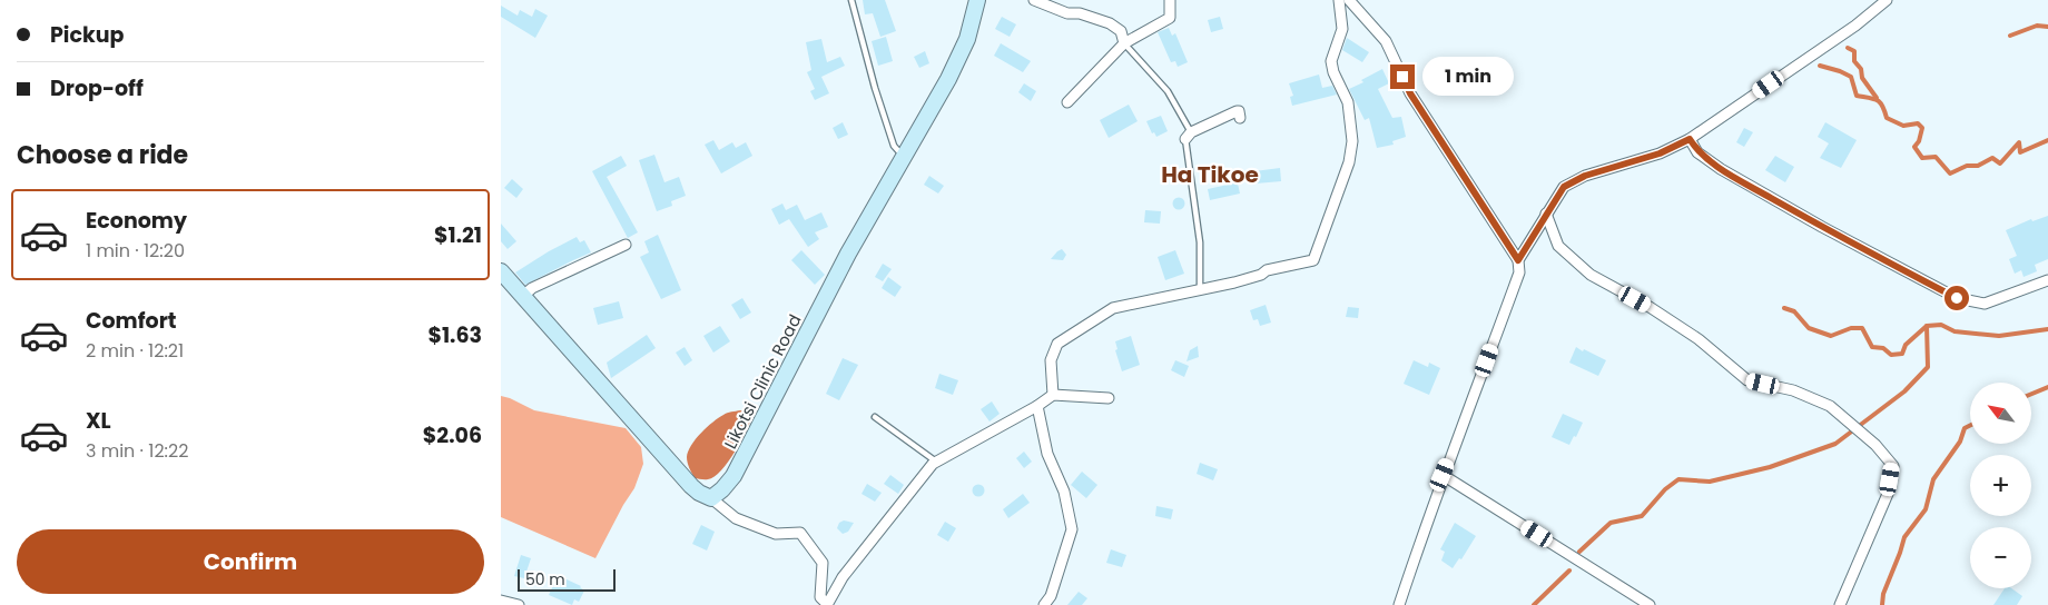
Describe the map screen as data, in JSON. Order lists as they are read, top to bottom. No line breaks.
{"streets":{"street":["Likotsi Clinic Road"]},"districts":["Ha Tikoe"],"scale_bar":"50 m","north":"top left","page":{"banner":["Pickup","Drop-off"],"bubble":"1 min","heading":"Choose a ride","list":[{"name":"Economy","note":"1 min · 12:20","value":"$1.21"},{"name":"Comfort","note":"2 min · 12:21","value":"$1.63"},{"name":"XL","note":"3 min · 12:22","value":"$2.06"}],"map_buttons":["+","−"],"buttons":"Confirm","scale":"50 m"}}
